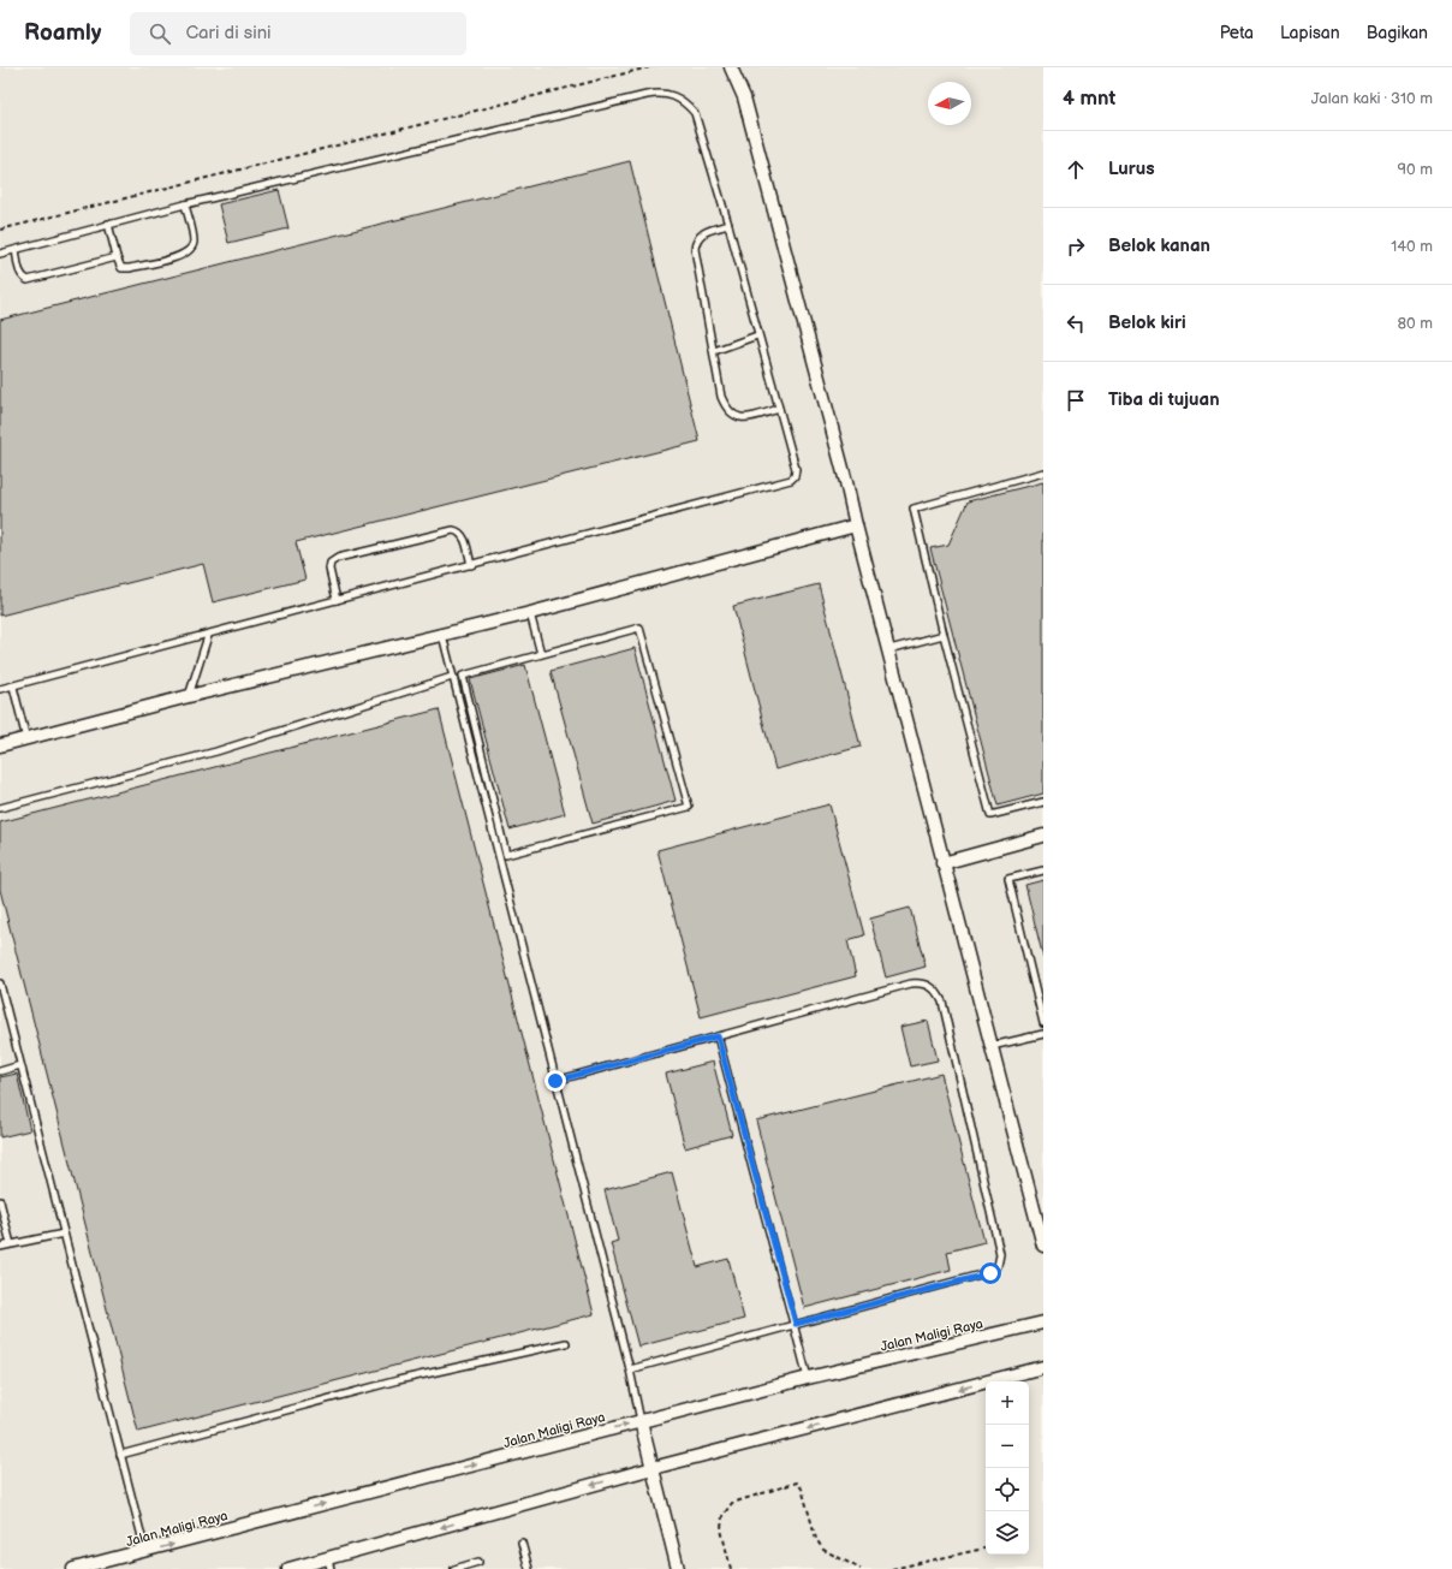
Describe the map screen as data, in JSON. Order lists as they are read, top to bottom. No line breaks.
{"streets":{"street":["Jalan Maligi Raya"]},"north":"left","page":{"header":"Roamly","search":"Cari di sini","nav":["Peta","Lapisan","Bagikan"],"heading":["4 mnt","Jalan kaki · 310 m"],"list":[["Lurus","90 m"],["Belok kanan","140 m"],["Belok kiri","80 m"],"Tiba di tujuan"],"map_buttons":["+","−"]}}
